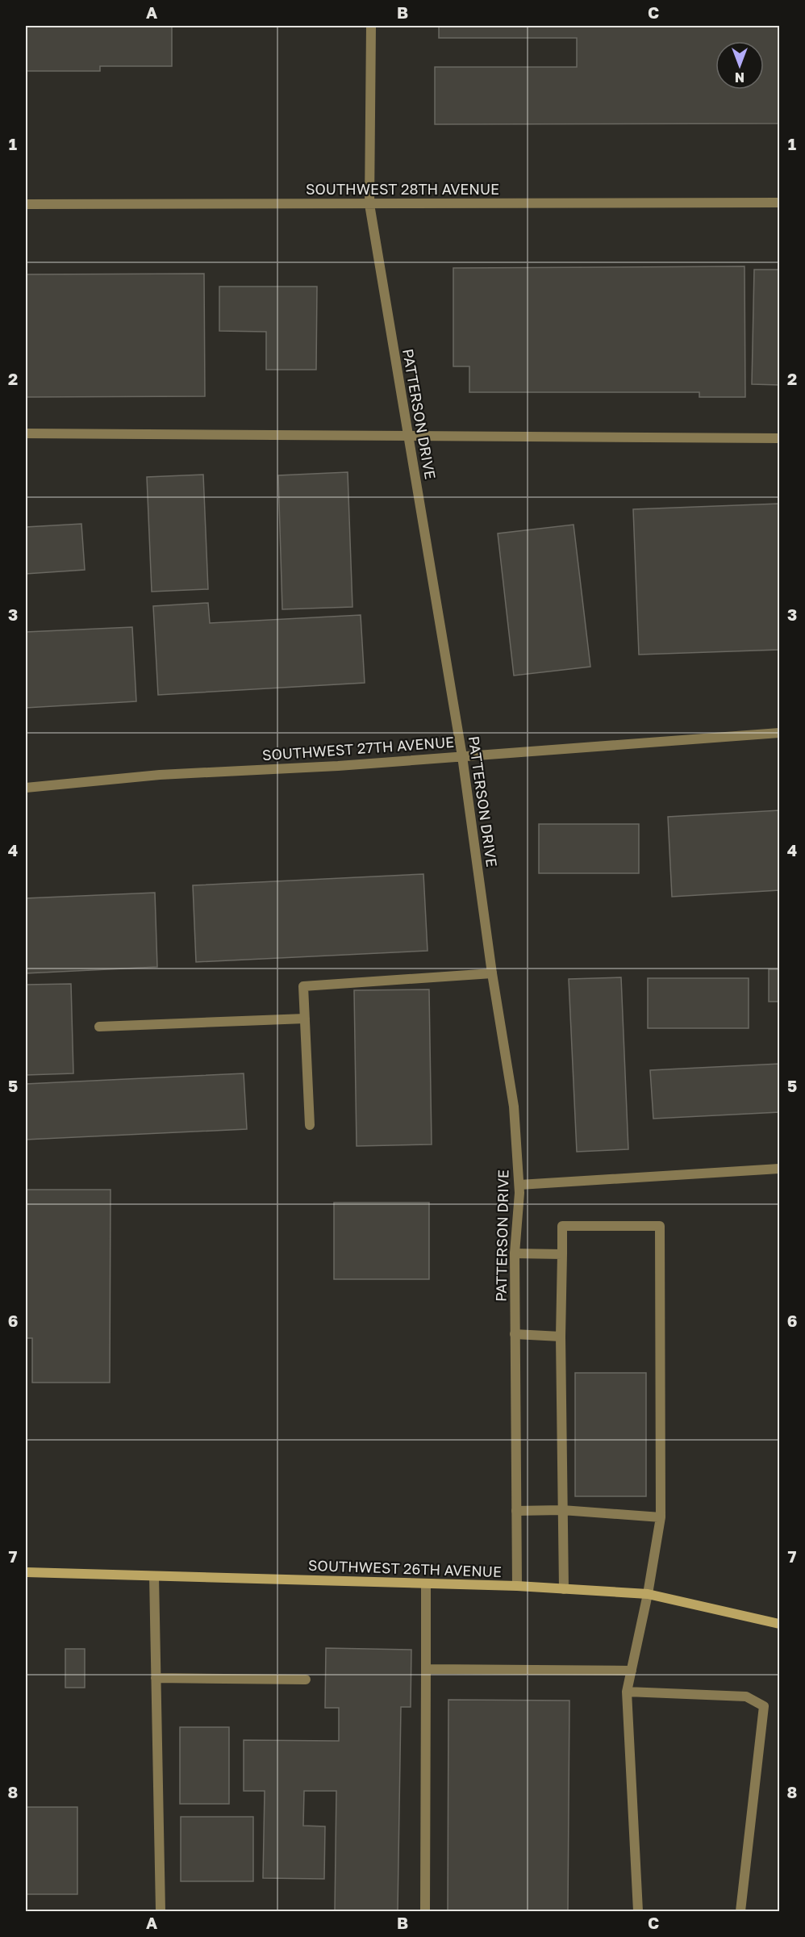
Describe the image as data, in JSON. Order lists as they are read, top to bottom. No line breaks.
{"streets":{"main road":["SOUTHWEST 26TH AVENUE"],"street":["SOUTHWEST 28TH AVENUE","PATTERSON DRIVE","SOUTHWEST 27TH AVENUE"]},"crossings":[["SOUTHWEST 28TH AVENUE","PATTERSON DRIVE"],["PATTERSON DRIVE","SOUTHWEST 27TH AVENUE"],["PATTERSON DRIVE","SOUTHWEST 26TH AVENUE"]],"north":"bottom","grid":{"columns":["A","B","C"],"rows":["1","2","3","4","5","6","7","8"]}}
